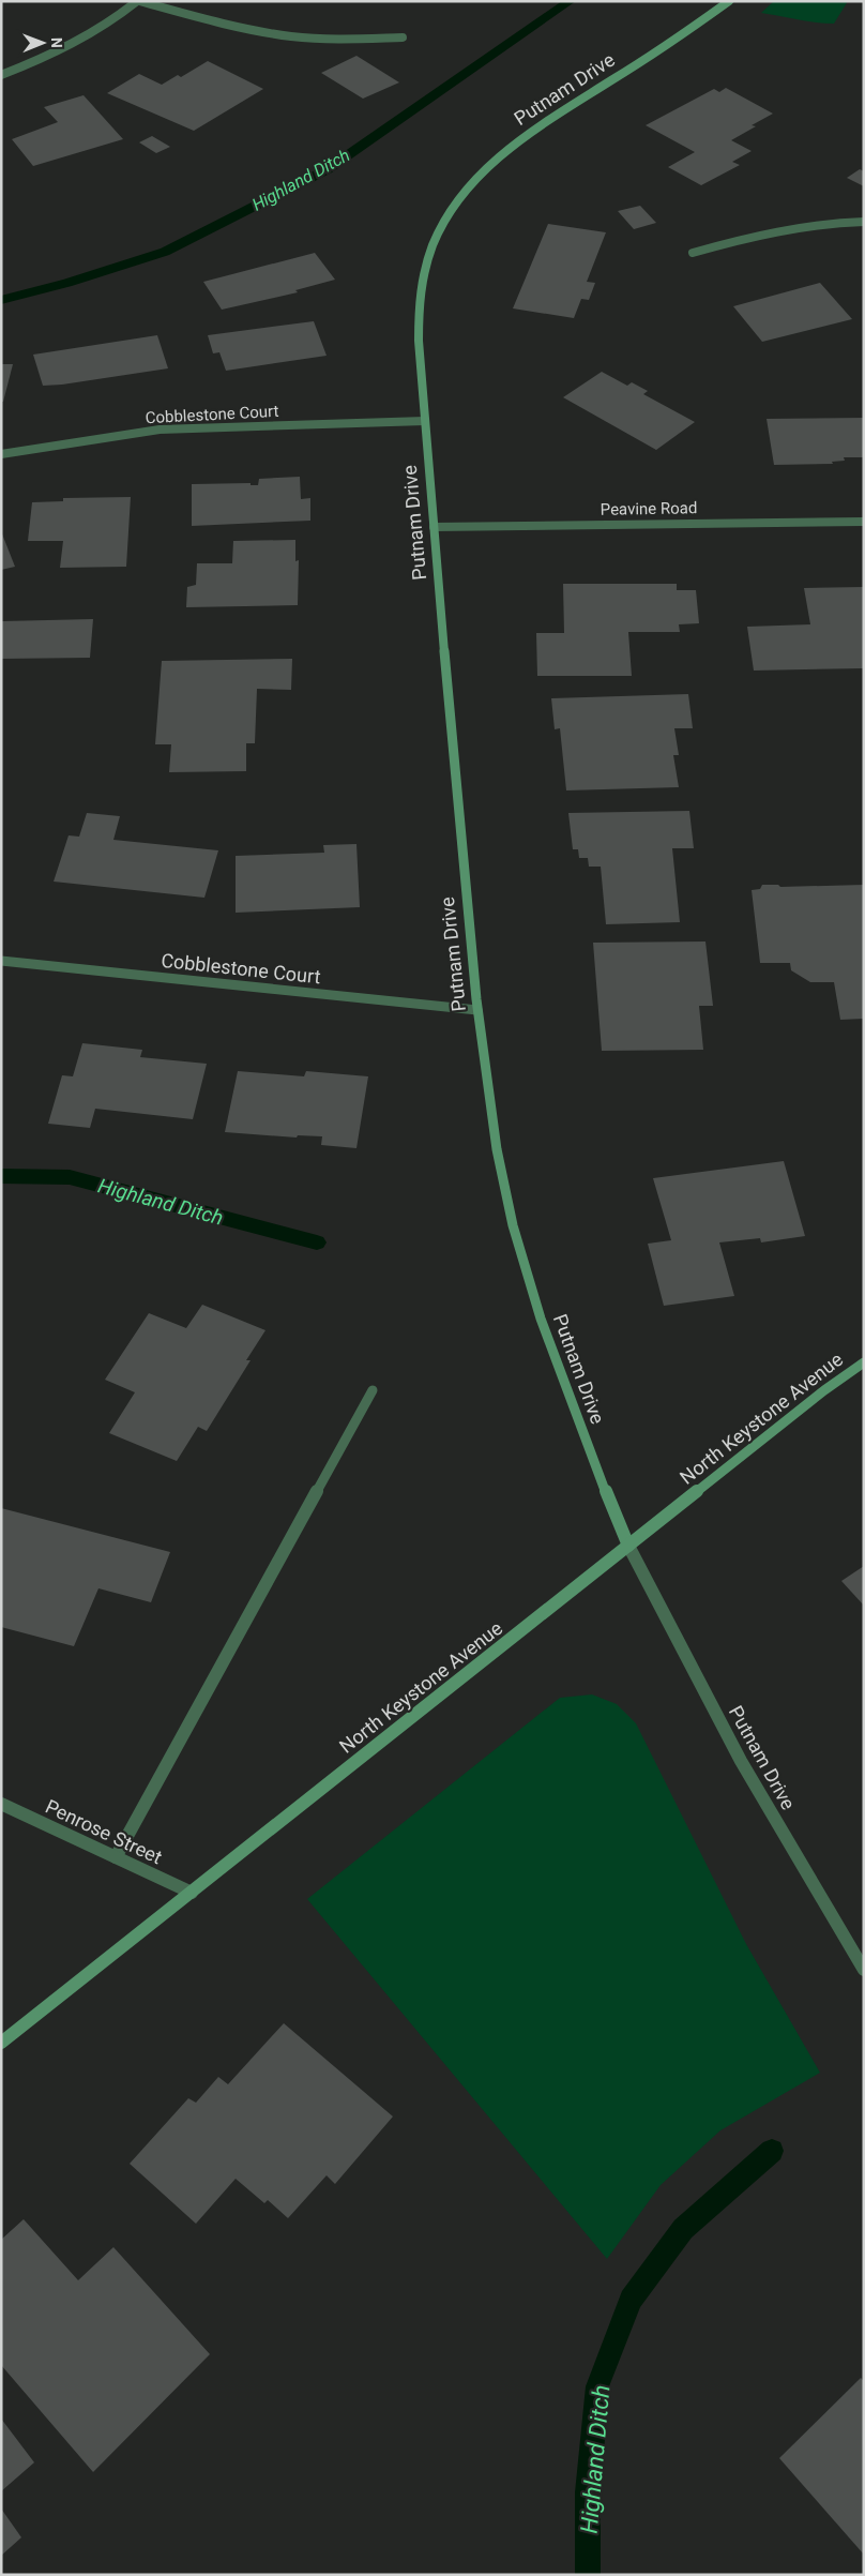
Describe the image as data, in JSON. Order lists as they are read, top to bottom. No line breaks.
{"streets":{"street":["Putnam Drive","Cobblestone Court","Peavine Road","North Keystone Avenue","Penrose Street"]},"crossings":[["Putnam Drive","Cobblestone Court"],["Putnam Drive","Peavine Road"],["Putnam Drive","North Keystone Avenue"],["North Keystone Avenue","Penrose Street"]],"water":["Highland Ditch"],"north":"right"}
